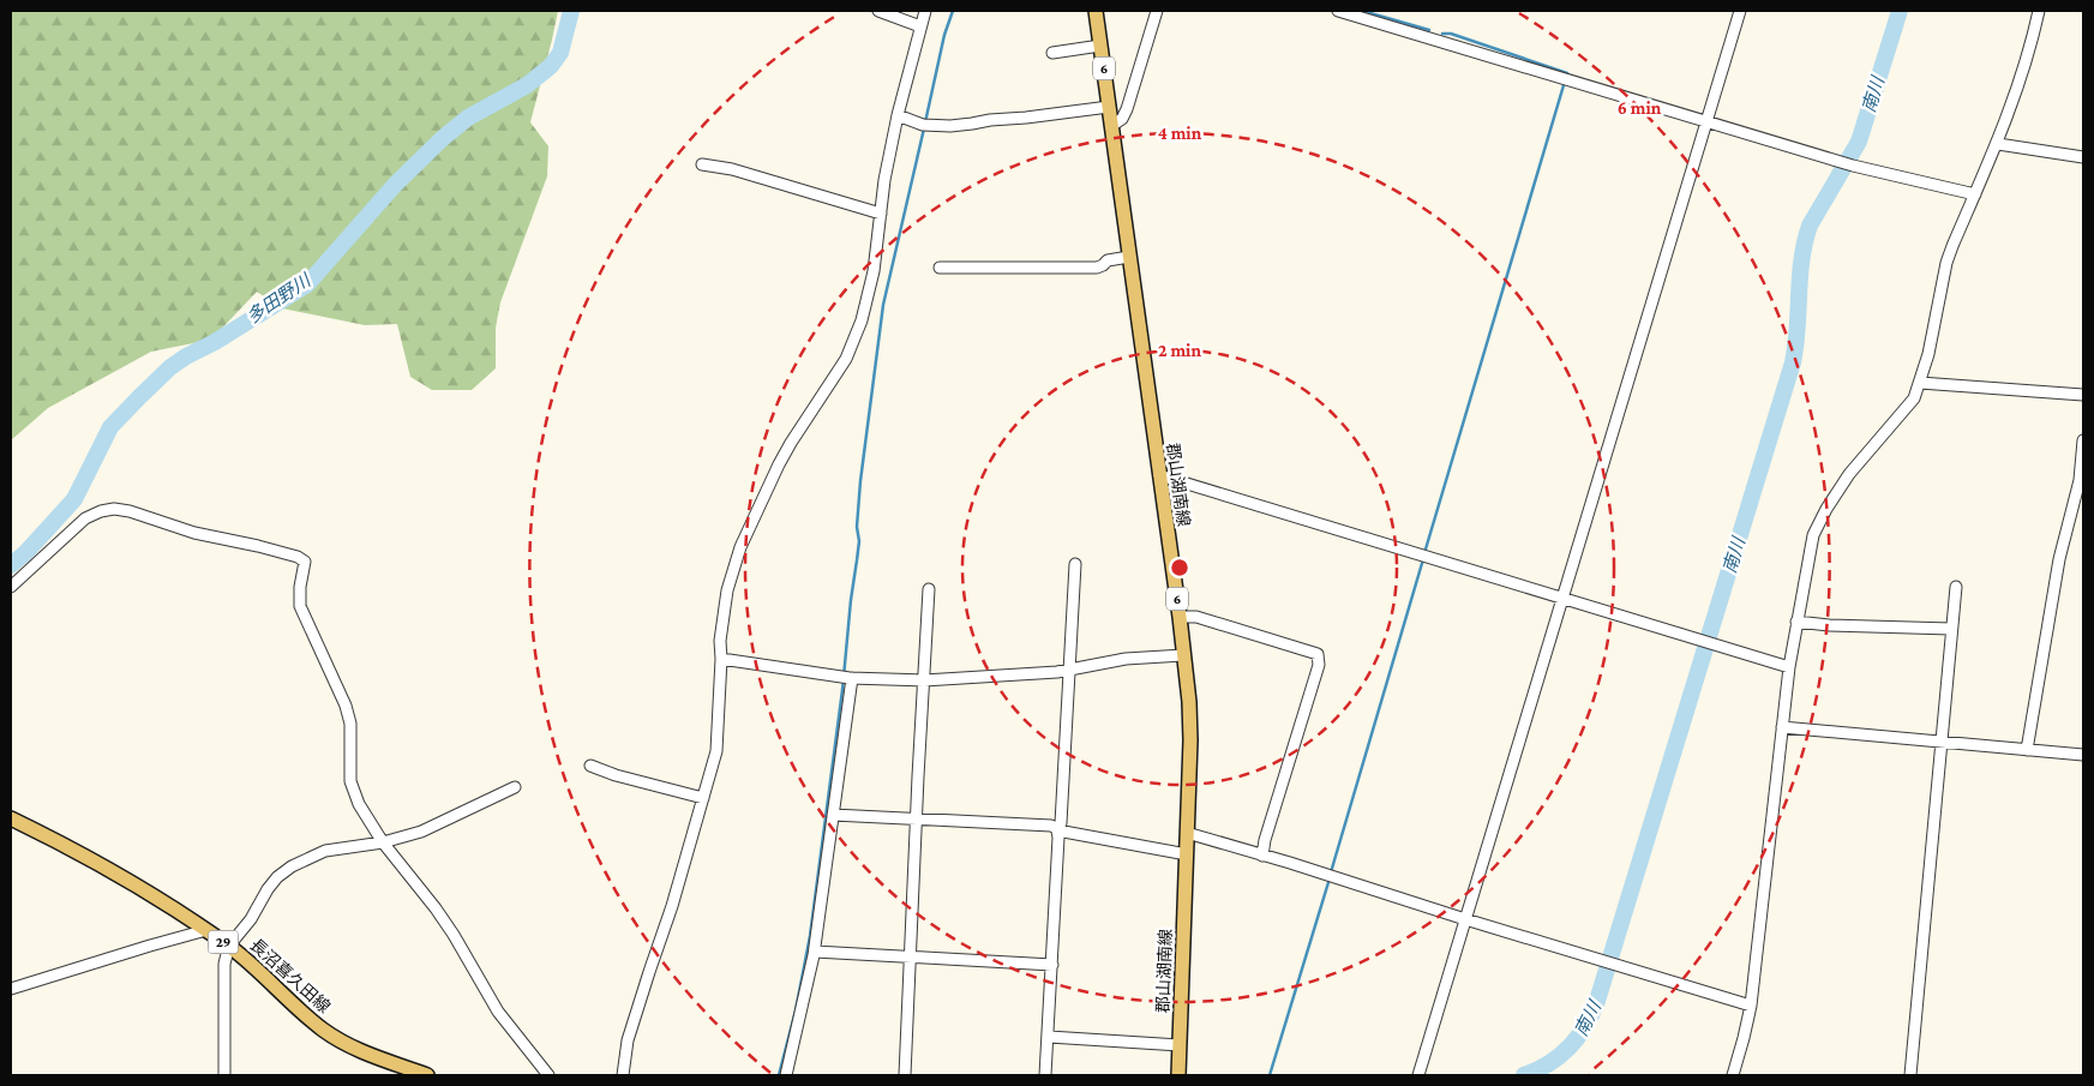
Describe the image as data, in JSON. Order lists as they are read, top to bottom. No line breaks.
{"streets":{"main road":["6","郡山湖南線","29","長沼喜久田線"]},"water":["南川","多田野川"],"rings":["6 min","4 min","2 min"]}
